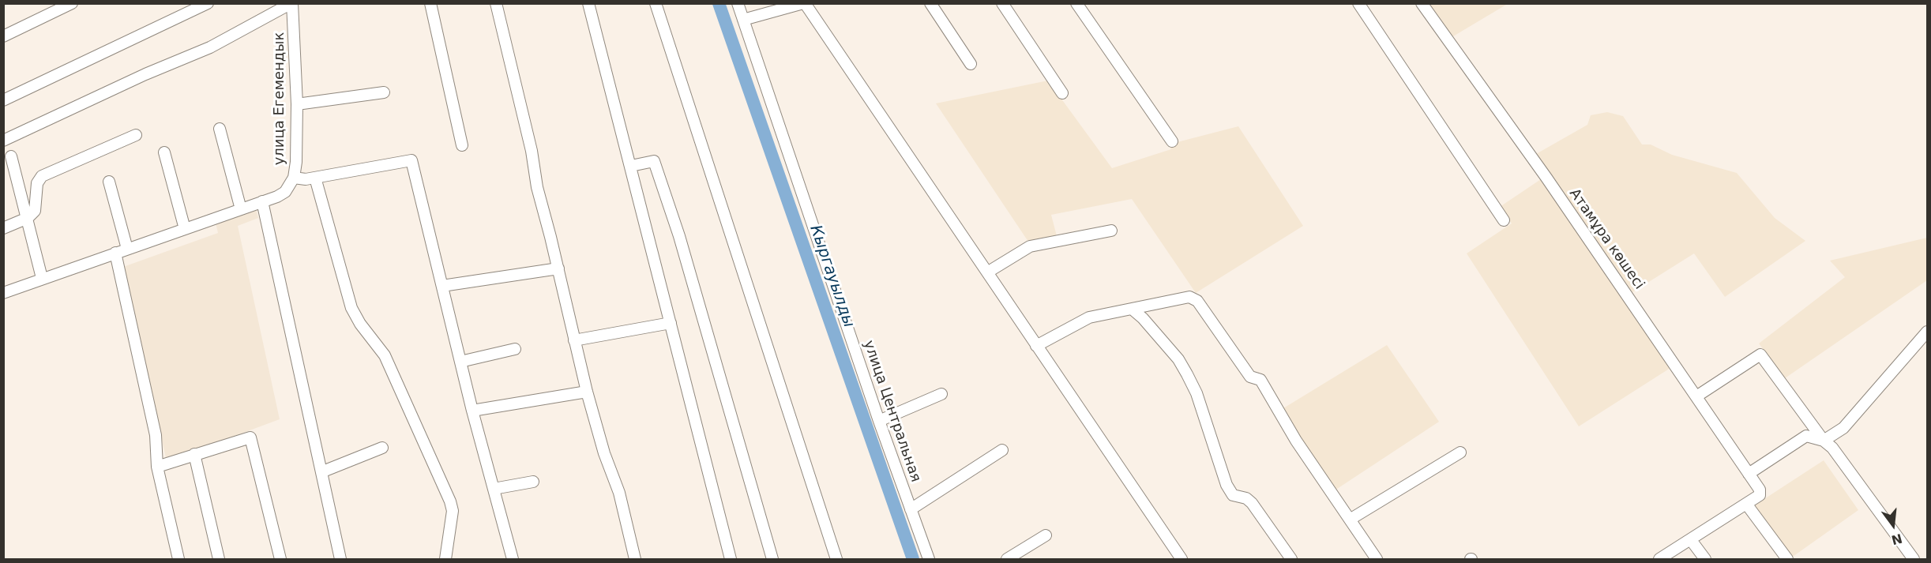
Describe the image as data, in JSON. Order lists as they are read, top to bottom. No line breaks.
{"streets":{"street":["улица Егемендык","Атамұра көшесі","улица Центральная"]},"water":["Кыргауылды"],"north":"bottom"}
